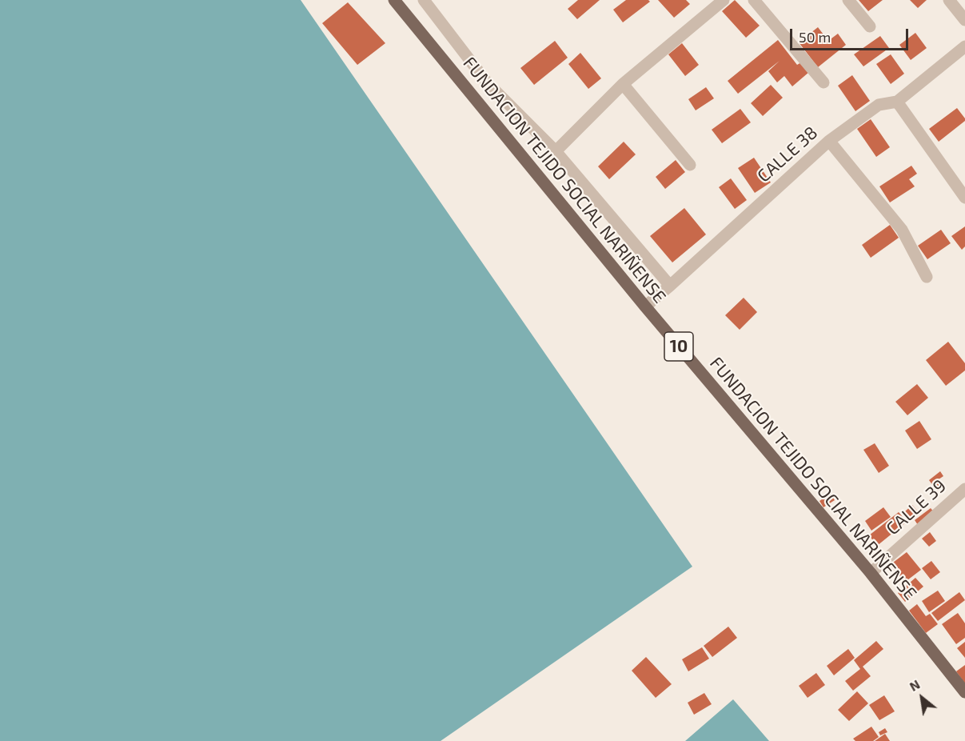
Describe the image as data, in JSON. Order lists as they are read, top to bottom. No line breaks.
{"streets":{"main road":["FUNDACION TEJIDO SOCIAL NARIÑENSE","10"],"street":["CALLE 38","CALLE 39"]},"crossings":[["CALLE 38","FUNDACION TEJIDO SOCIAL NARIÑENSE"],["FUNDACION TEJIDO SOCIAL NARIÑENSE","CALLE 39"]],"scale_bar":"50 m","north":"top left"}
